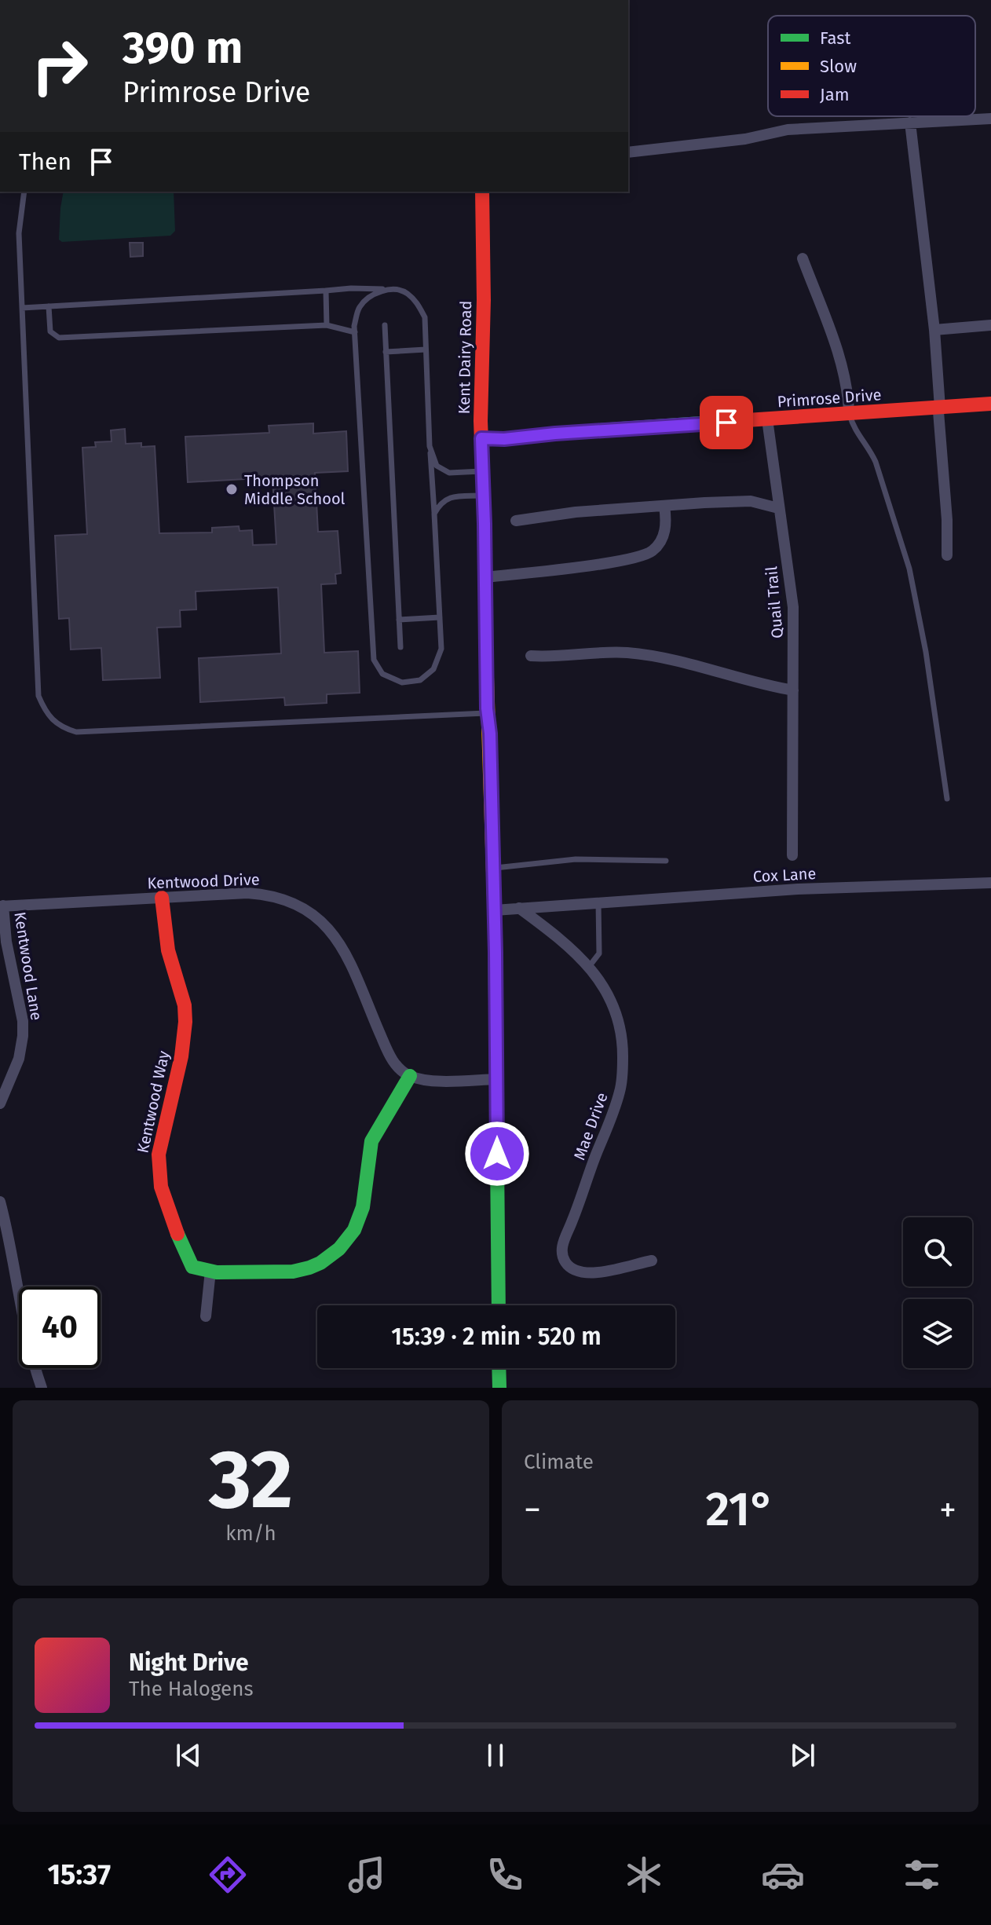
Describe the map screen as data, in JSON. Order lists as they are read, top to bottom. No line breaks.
{"streets":{"street":["Kent Dairy Road","Primrose Drive","Quail Trail","Cox Lane","Kentwood Drive","Kentwood Lane","Kentwood Way","Mae Drive"]},"crossings":[["Kent Dairy Road","Primrose Drive"],["Kent Dairy Road","Cox Lane"],["Primrose Drive","Quail Trail"],["Cox Lane","Mae Drive"],["Kentwood Drive","Kentwood Lane"],["Kentwood Drive","Kentwood Way"]],"places":["Thompson Middle School"],"legend":["Fast","Slow","Jam"],"page":{"turn":["390 m","Primrose Drive"],"then":"Then","limit":"40","trip":"15:39 · 2 min · 520 m","tile":[["32","km/h"],"Climate"],"heat":["−","21°","+"],"song":["Night Drive","The Halogens"],"tabs":"15:37"}}
